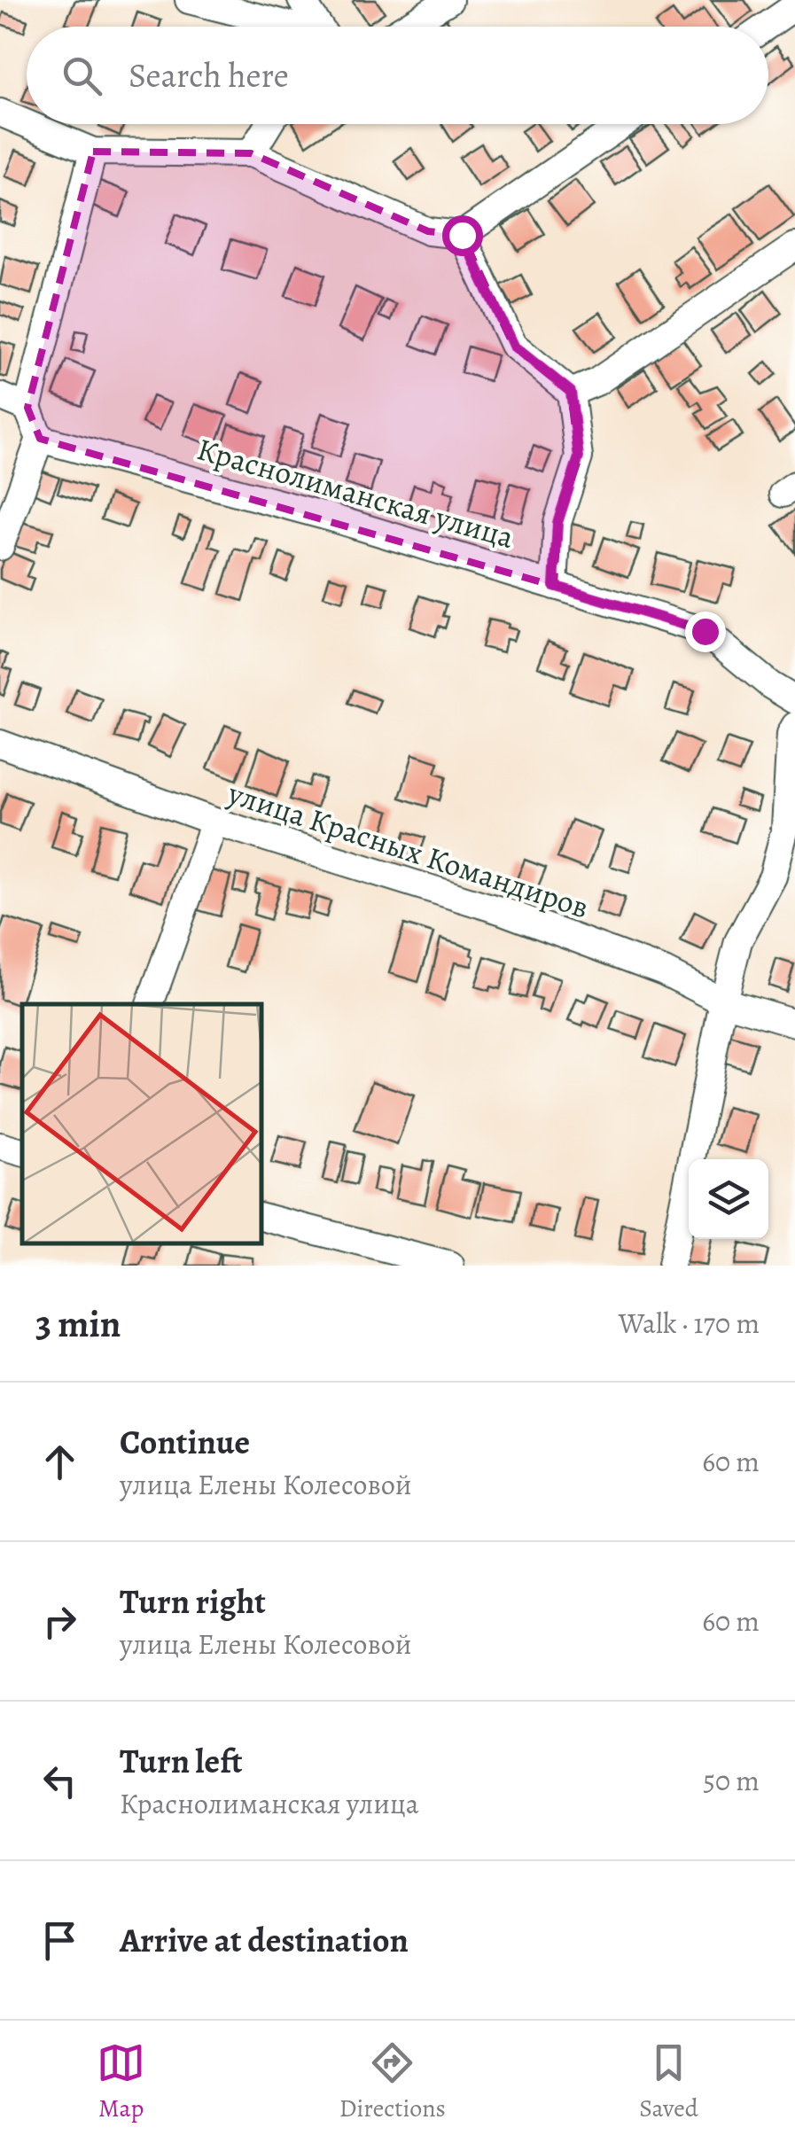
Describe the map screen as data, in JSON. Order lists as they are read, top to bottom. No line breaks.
{"streets":{"street":["Краснолиманская улица","улица Красных Командиров"]},"page":{"search":"Search here","heading":["3 min","Walk · 170 m"],"list":[["Continue","улица Елены Колесовой","60 m"],["Turn right","улица Елены Колесовой","60 m"],["Turn left","Краснолиманская улица","50 m"],"Arrive at destination"],"nav":["Map","Directions","Saved"]}}
